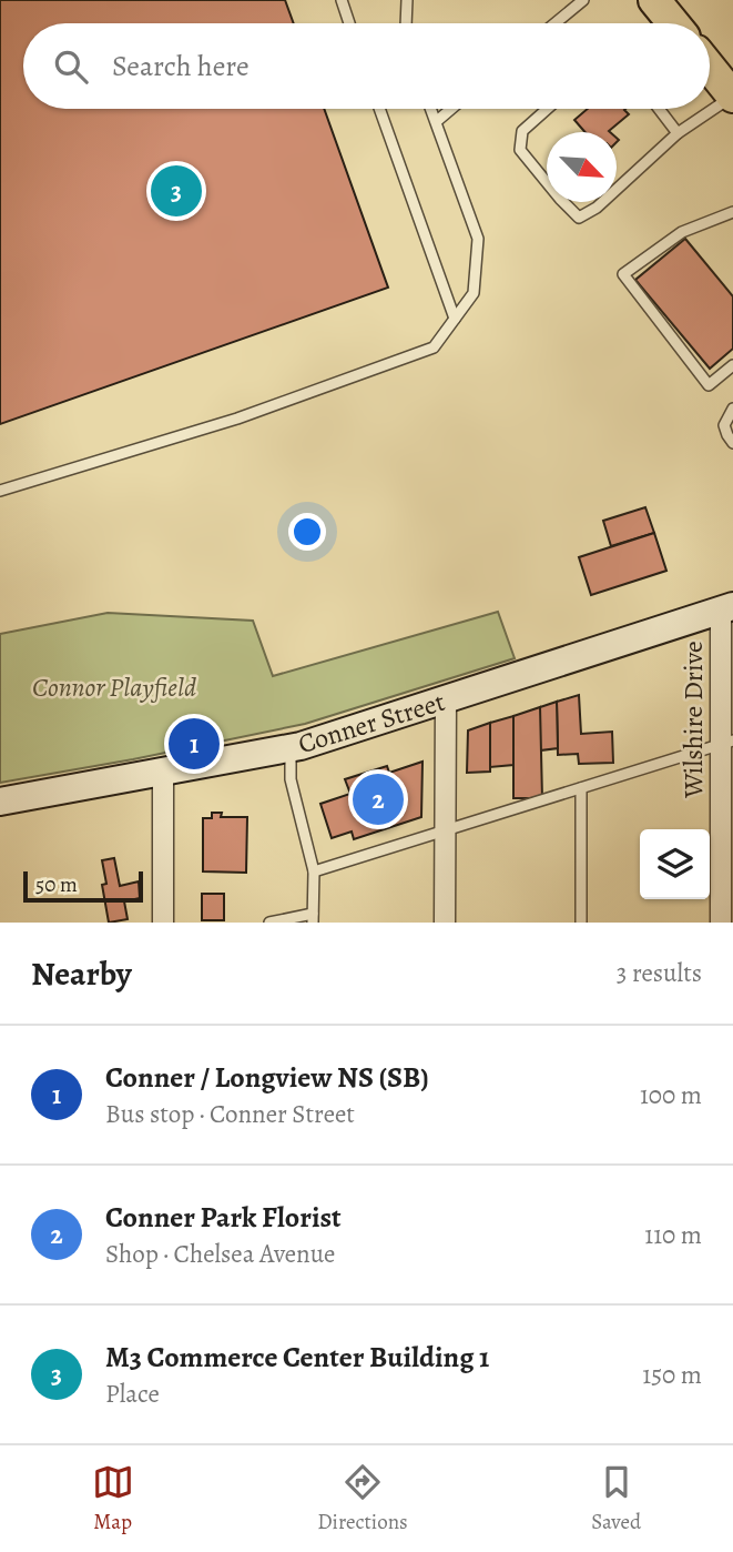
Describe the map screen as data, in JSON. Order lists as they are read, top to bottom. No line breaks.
{"streets":{"main road":["Conner Street"],"street":["Wilshire Drive"]},"crossings":[["Wilshire Drive","Conner Street"]],"parks":["Connor Playfield"],"scale_bar":"50 m","north":"bottom right","page":{"search":"Search here","pins":["3","1","2"],"scale":"50 m","heading":["Nearby","3 results"],"list":[{"mark":"1","name":"Conner / Longview NS (SB)","note":"Bus stop · Conner Street","value":"100 m"},{"mark":"2","name":"Conner Park Florist","note":"Shop · Chelsea Avenue","value":"110 m"},{"mark":"3","name":"M3 Commerce Center Building 1","note":"Place","value":"150 m"}],"nav":["Map","Directions","Saved"]}}
